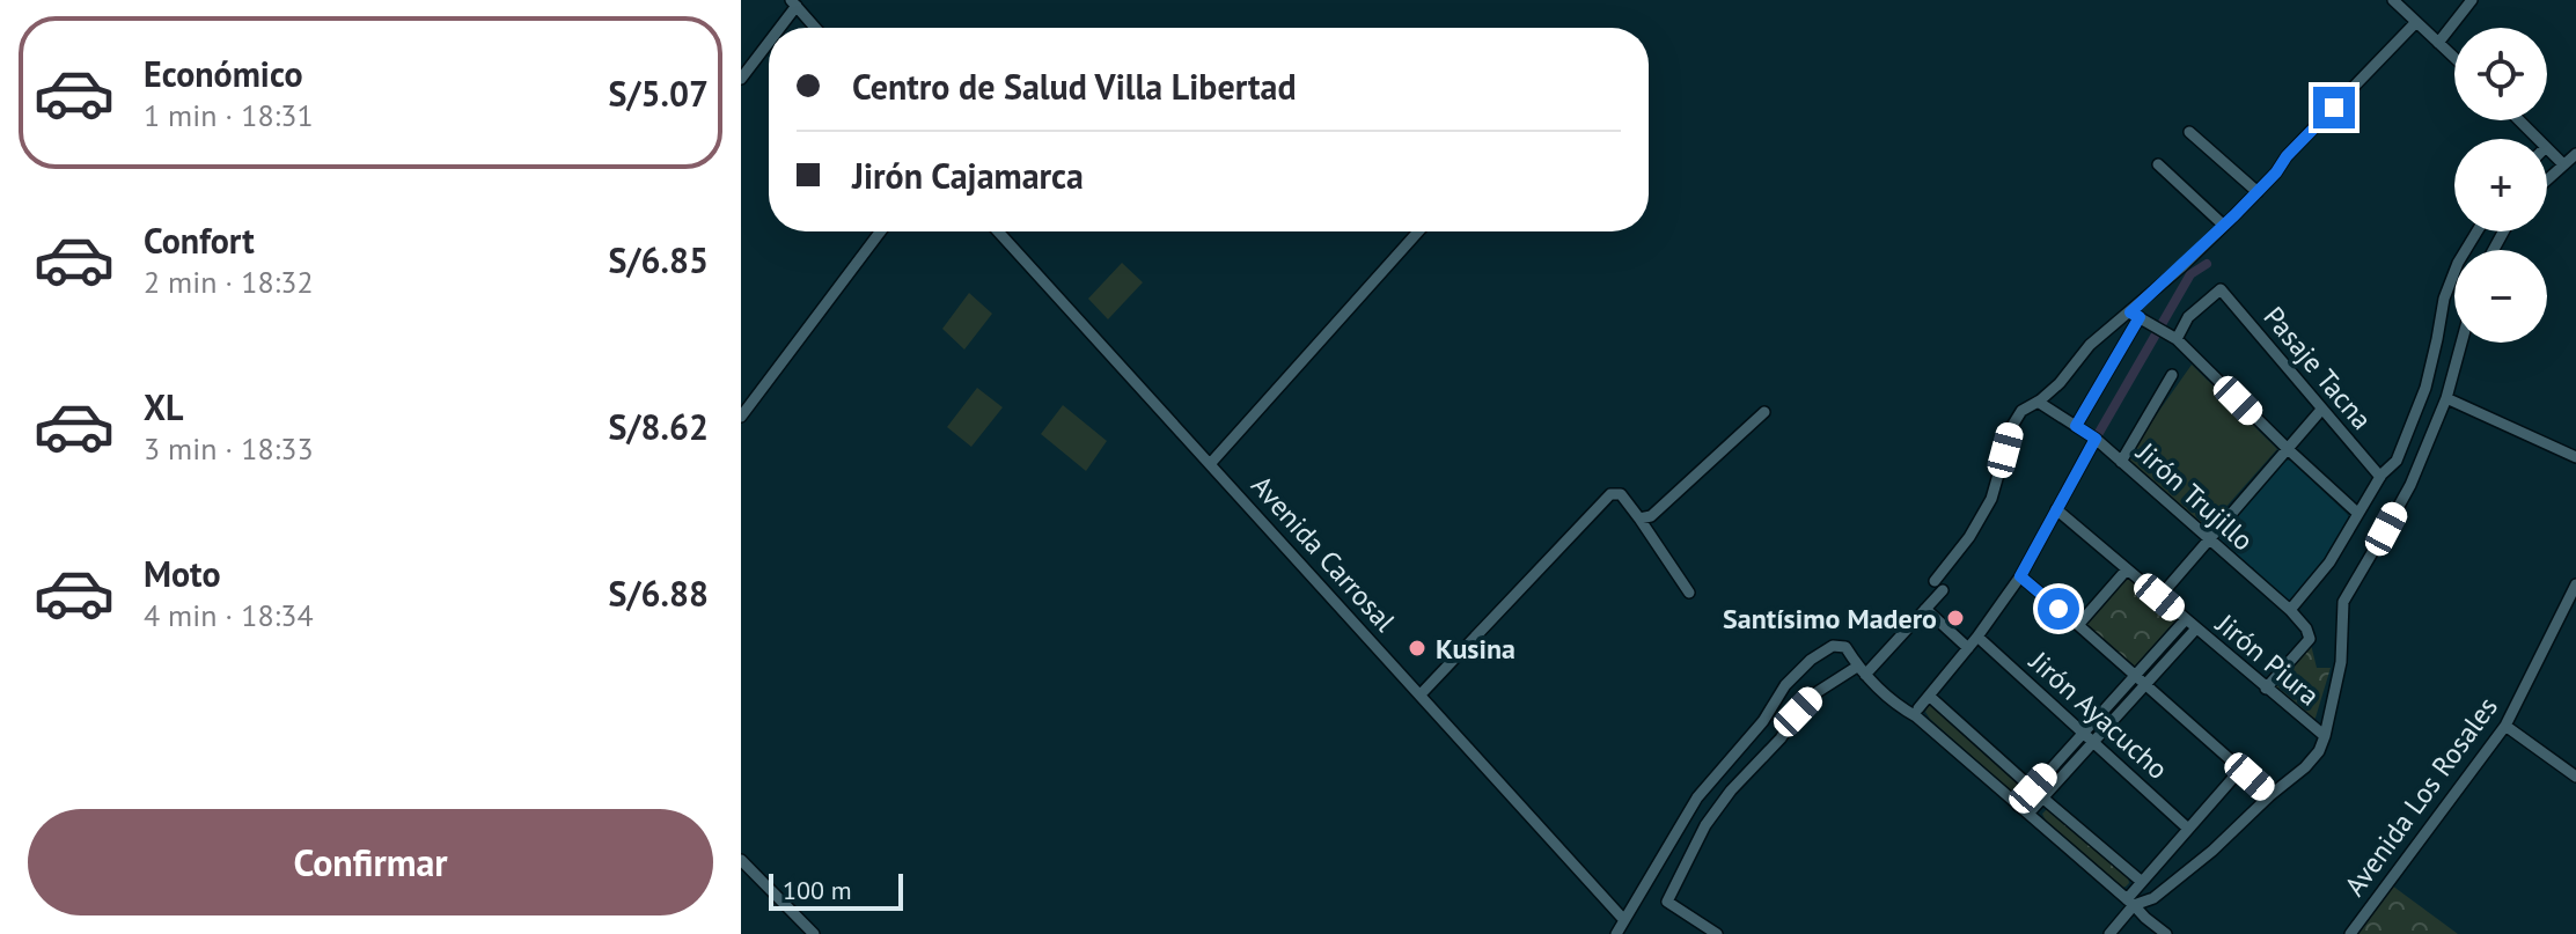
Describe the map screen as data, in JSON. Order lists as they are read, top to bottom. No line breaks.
{"streets":{"street":["Pasaje Tacna","Jirón Trujillo","Avenida Carrosal","Jirón Piura","Jirón Ayacucho","Avenida Los Rosales"]},"crossings":[["Jirón Trujillo","Jirón Piura"]],"places":["Santísimo Madero","Kusina"],"scale_bar":"100 m","page":{"list":[{"name":"Económico","note":"1 min · 18:31","value":"S/5.07"},{"name":"Confort","note":"2 min · 18:32","value":"S/6.85"},{"name":"XL","note":"3 min · 18:33","value":"S/8.62"},{"name":"Moto","note":"4 min · 18:34","value":"S/6.88"}],"map_buttons":["+","−"],"banner":["Centro de Salud Villa Libertad","Jirón Cajamarca"],"buttons":"Confirmar","scale":"100 m"}}
